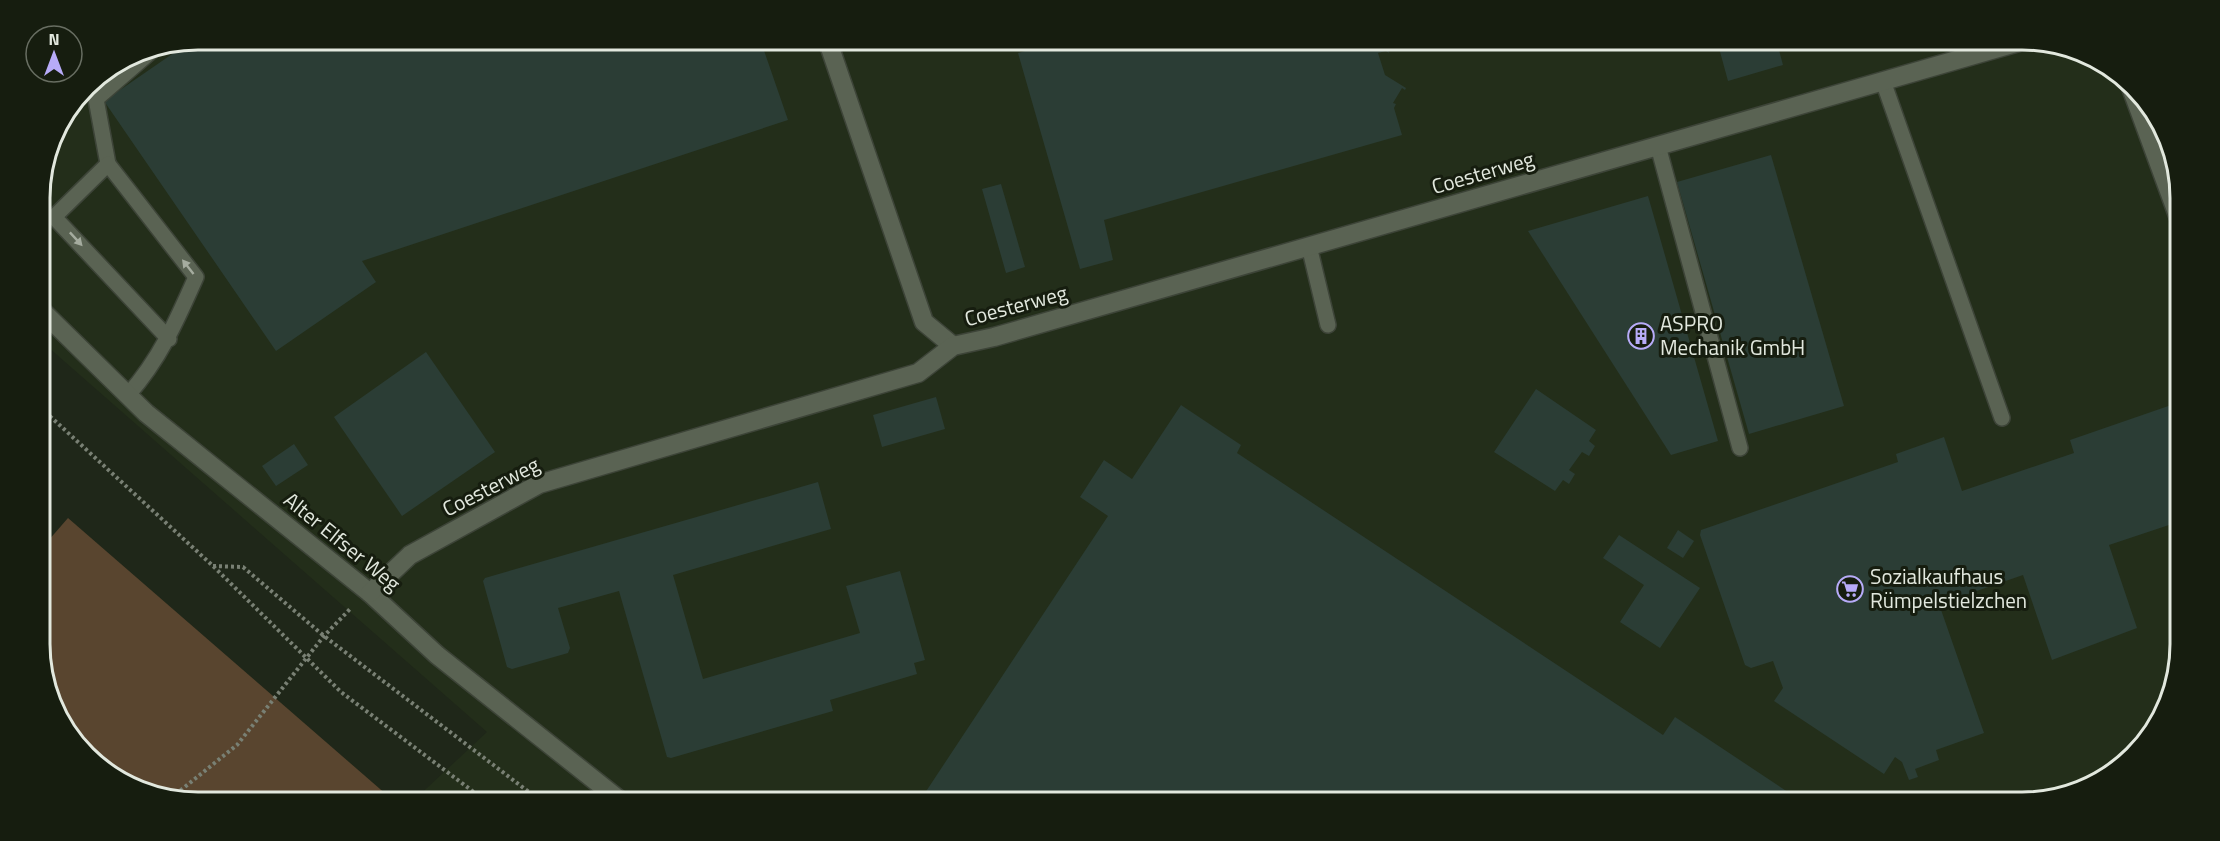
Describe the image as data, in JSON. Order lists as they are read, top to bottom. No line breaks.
{"streets":{"street":["Coesterweg","Alter Elfser Weg"]},"crossings":[["Coesterweg","Alter Elfser Weg"]],"places":{"building":["ASPRO Mechanik GmbH"],"supermarket":["Sozialkaufhaus Rümpelstielzchen"]},"north":"top"}
